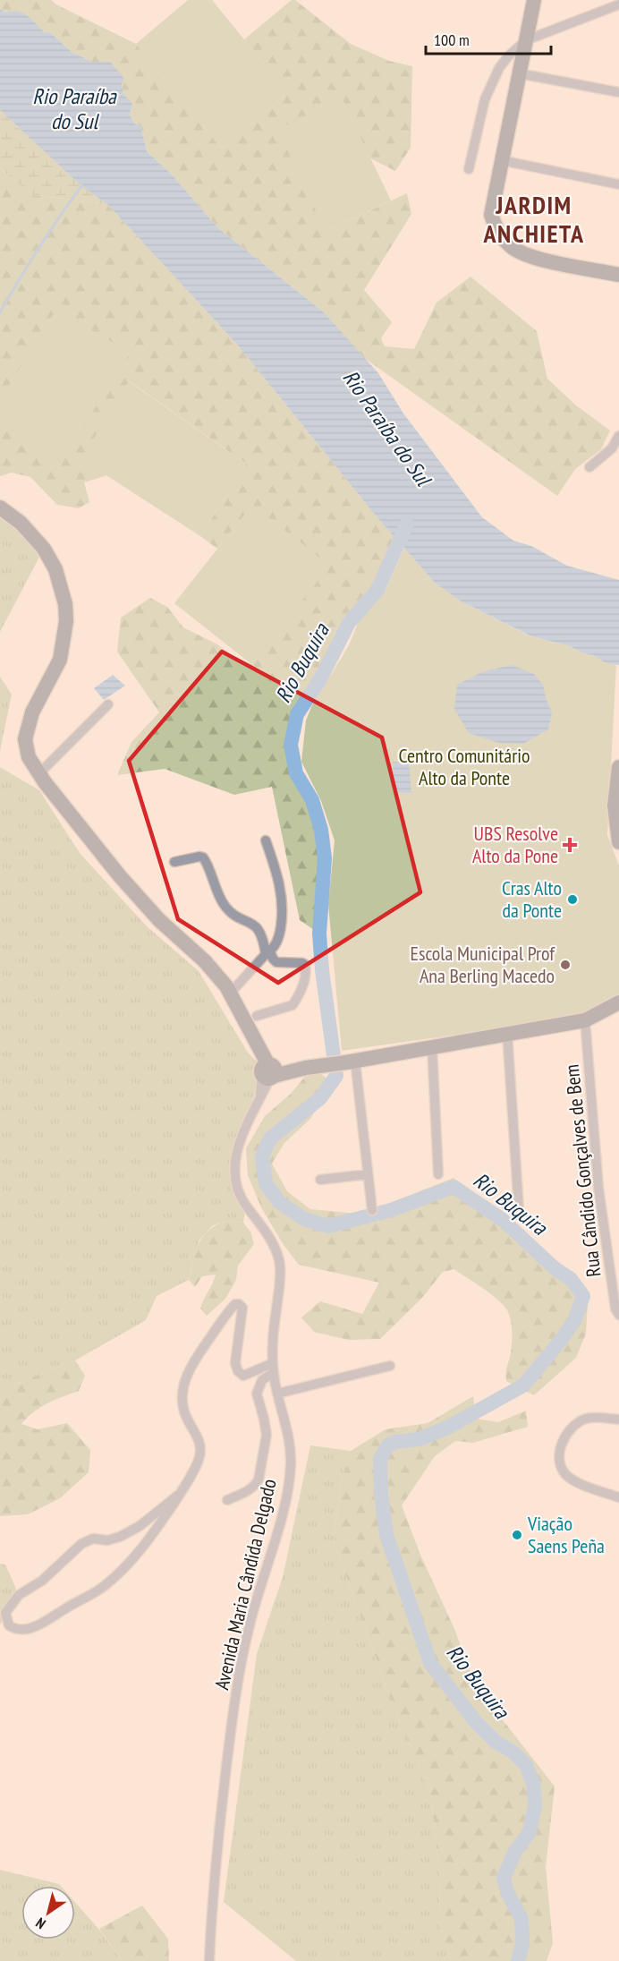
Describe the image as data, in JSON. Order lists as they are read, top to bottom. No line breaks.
{"streets":{"street":["Rua Cândido Gonçalves de Bem","Avenida Maria Cândida Delgado"]},"districts":["JARDIM ANCHIETA"],"water":["Rio Paraíba do Sul","Rio Buquira"],"parks":["Centro Comunitário Alto da Ponte"],"places":{"health":["UBS Resolve Alto da Pone"],"other":["Cras Alto da Ponte","Escola Municipal Prof Ana Berling Macedo","Viação Saens Peña"]},"scale_bar":"100 m","north":"bottom left"}
